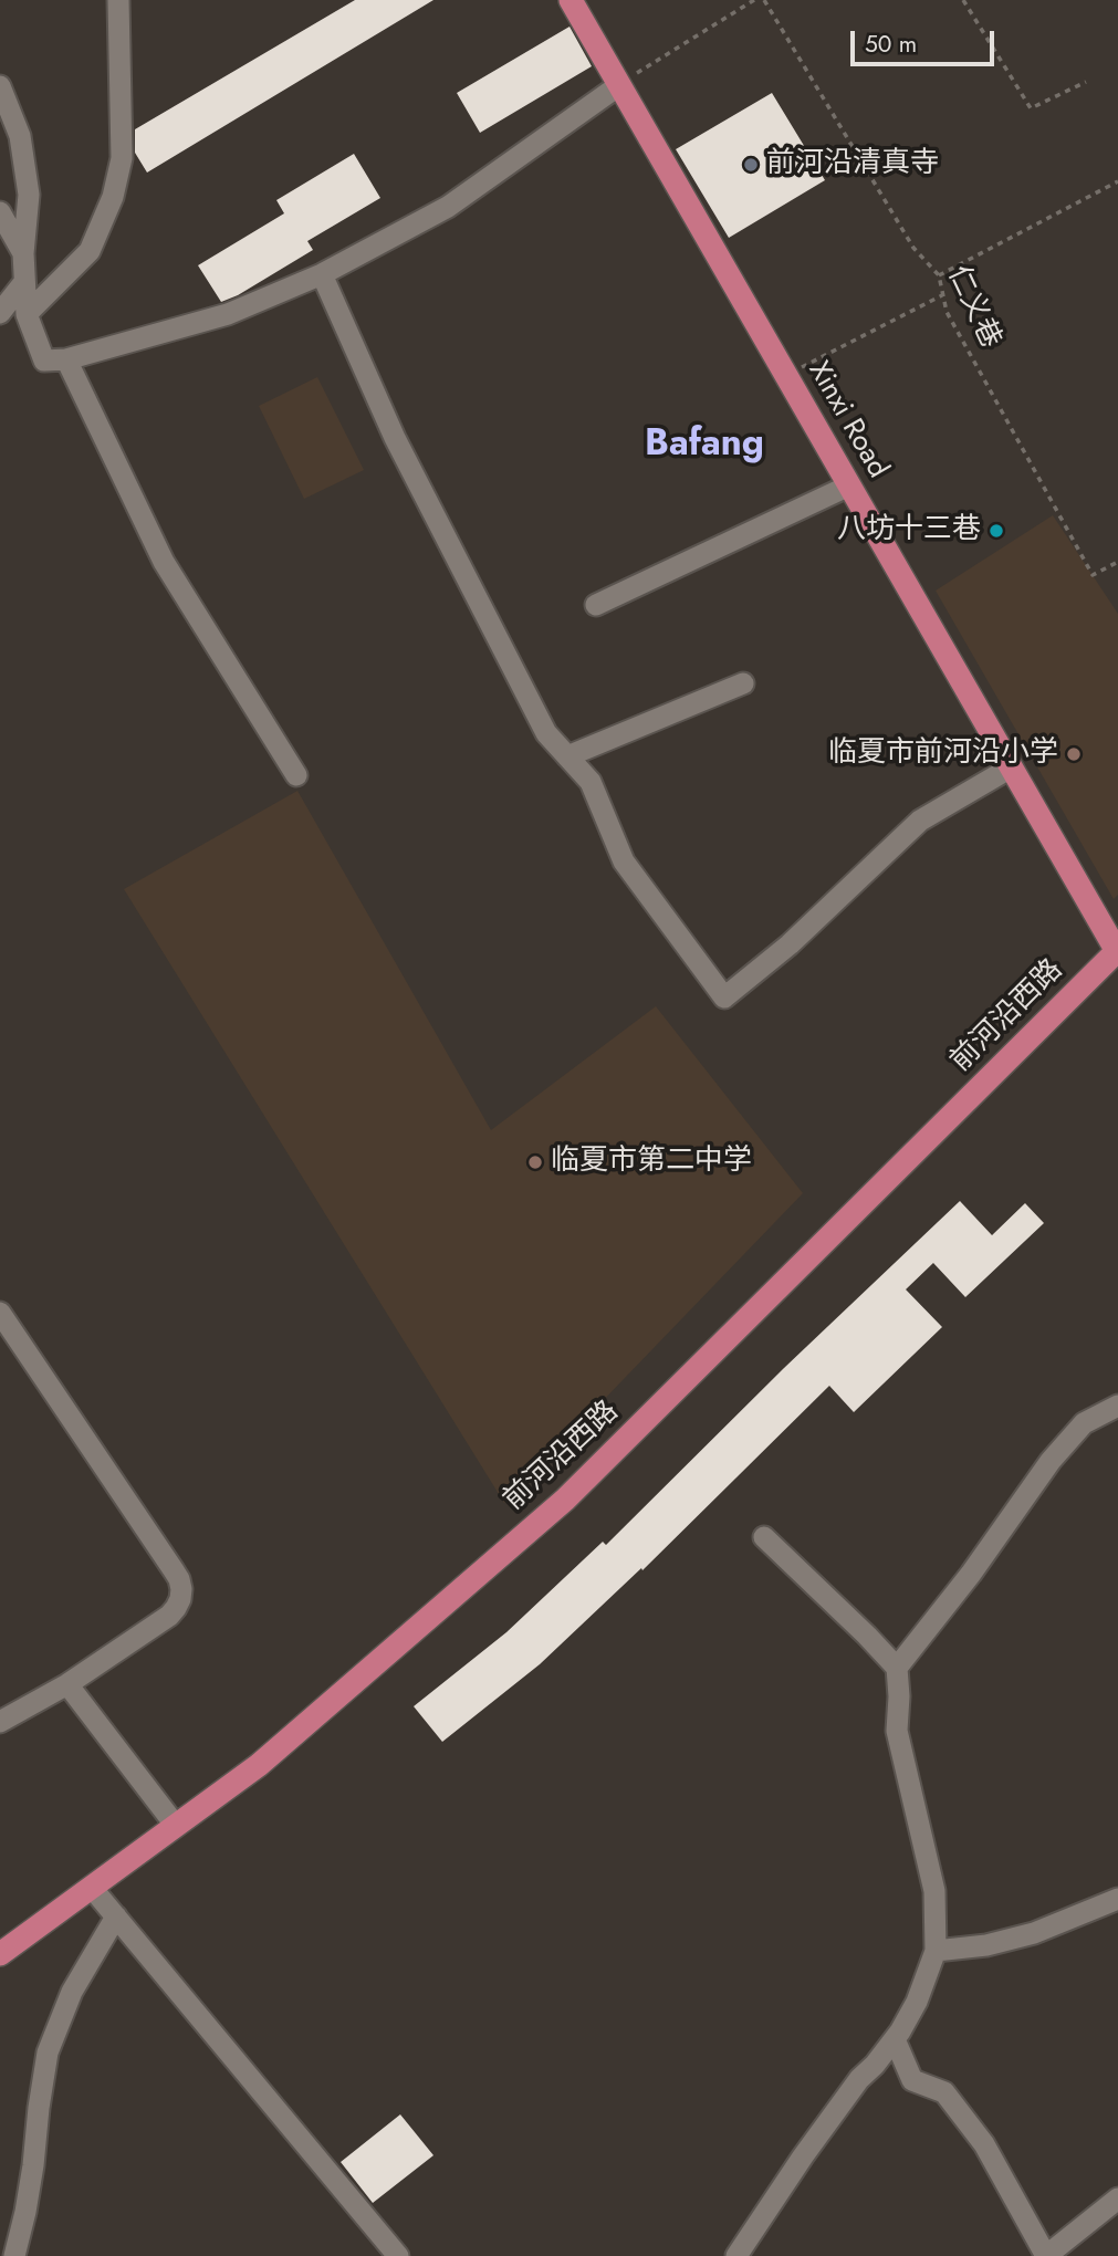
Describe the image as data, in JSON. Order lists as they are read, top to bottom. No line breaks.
{"streets":{"main road":["Xinxi Road","前河沿西路"],"path":["仁义巷"]},"crossings":[["Xinxi Road","前河沿西路"]],"districts":["Bafang"],"places":["前河沿清真寺","八坊十三巷","临夏市前河沿小学","临夏市第二中学"],"scale_bar":"50 m"}
